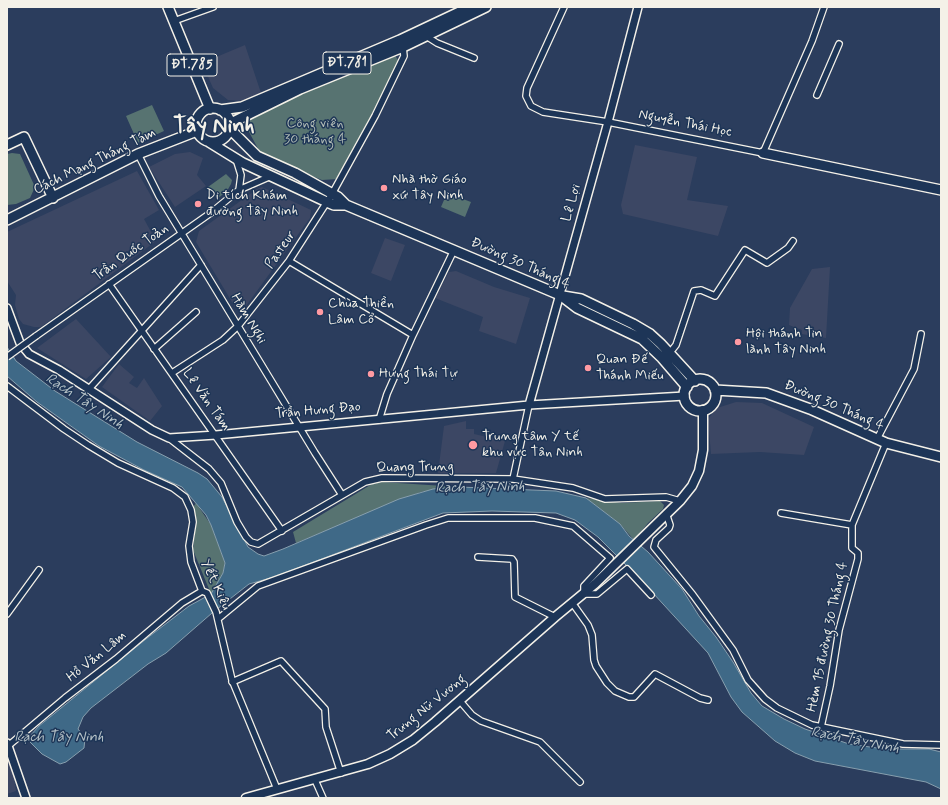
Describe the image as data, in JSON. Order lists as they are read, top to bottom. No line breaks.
{"streets":{"main road":["ĐT.781","ĐT.785","Nguyễn Thái Học","Cách Mạng Tháng Tám","Đường 30 Tháng 4","Trưng Nữ Vương"],"street":["Lê Lợi","Pasteur","Trần Quốc Toản","Hàm Nghi","Lê Văn Tám","Trần Hưng Đạo","Quang Trung","Yết Kiêu","Hẻm 15 đường 30 Tháng 4","Hồ Văn Lâm"]},"crossings":[["ĐT.781","ĐT.785"],["ĐT.781","Cách Mạng Tháng Tám"],["ĐT.781","Pasteur"],["ĐT.781","Đường 30 Tháng 4"],["ĐT.785","Cách Mạng Tháng Tám"],["ĐT.785","Đường 30 Tháng 4"],["Nguyễn Thái Học","Lê Lợi"],["Cách Mạng Tháng Tám","Đường 30 Tháng 4"],["Cách Mạng Tháng Tám","Hàm Nghi"],["Lê Lợi","Đường 30 Tháng 4"],["Lê Lợi","Trần Hưng Đạo"],["Pasteur","Đường 30 Tháng 4"],["Pasteur","Hàm Nghi"],["Pasteur","Lê Văn Tám"],["Trần Quốc Toản","Đường 30 Tháng 4"],["Trần Quốc Toản","Hàm Nghi"],["Trần Quốc Toản","Lê Văn Tám"],["Đường 30 Tháng 4","Trần Hưng Đạo"],["Đường 30 Tháng 4","Hẻm 15 đường 30 Tháng 4"],["Hàm Nghi","Trần Hưng Đạo"],["Hàm Nghi","Quang Trung"],["Lê Văn Tám","Trần Hưng Đạo"],["Lê Văn Tám","Quang Trung"],["Trần Hưng Đạo","Quang Trung"],["Yết Kiêu","Hồ Văn Lâm"],["Yết Kiêu","Trưng Nữ Vương"]],"districts":["Tây Ninh"],"water":["Rạch Tây Ninh"],"parks":["Công viên 30 tháng 4"],"places":["Nhà thờ Giáo xứ Tây Ninh","Di tích Khám đường Tây Ninh","Chùa Thiền Lâm Cổ","Hội thánh Tin lành Tây Ninh","Quan Đế Thánh Miếu","Hưng Thái Tự","Trung tâm Y tế khu vực Tân Ninh"]}
